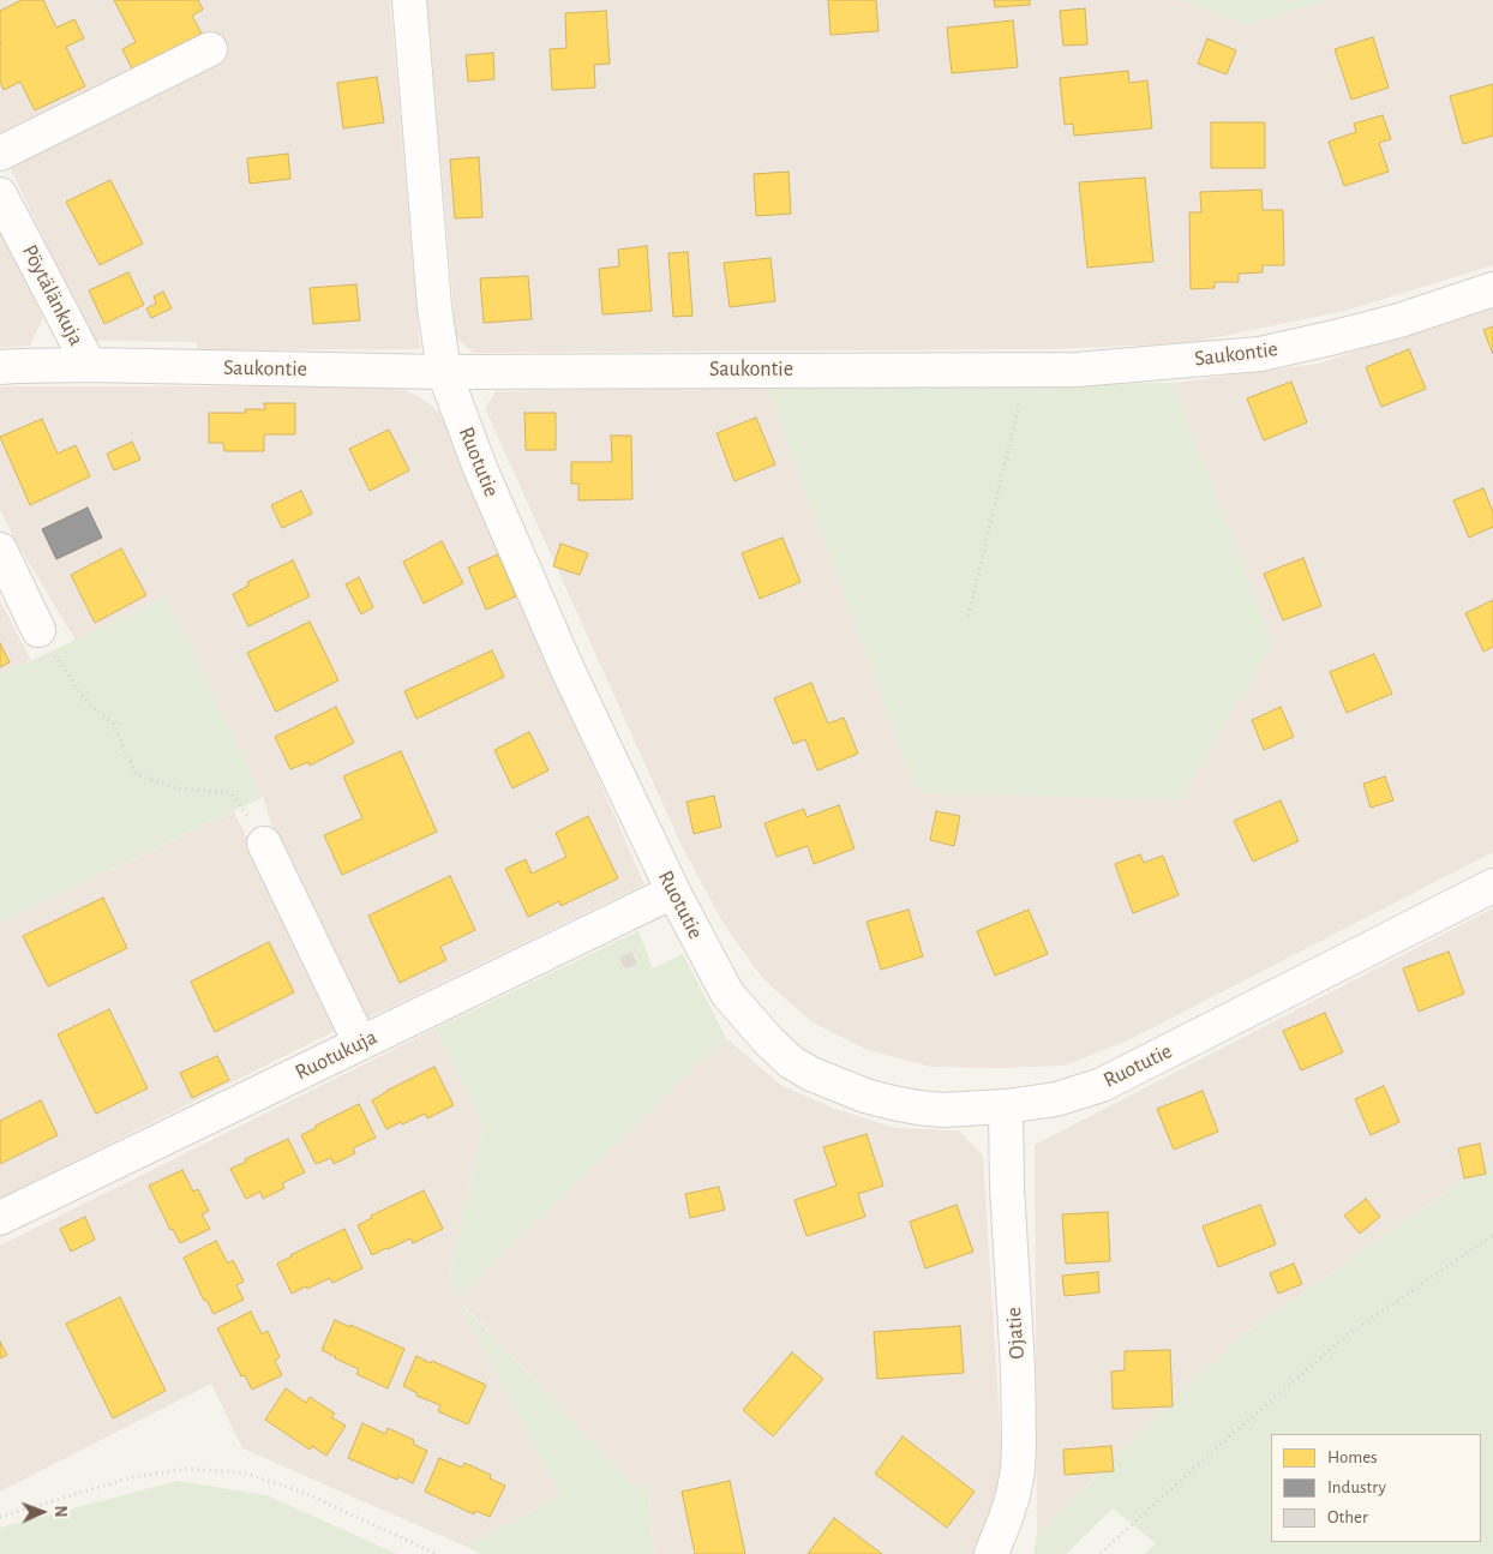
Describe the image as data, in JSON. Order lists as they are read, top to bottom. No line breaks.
{"streets":{"street":["Pöytälänkuja","Saukontie","Ruotutie","Ruotukuja","Ojatie"]},"crossings":[["Pöytälänkuja","Saukontie"],["Saukontie","Ruotutie"],["Ruotutie","Ruotukuja"],["Ruotutie","Ojatie"]],"legend":["Homes","Industry","Other"],"north":"right"}
